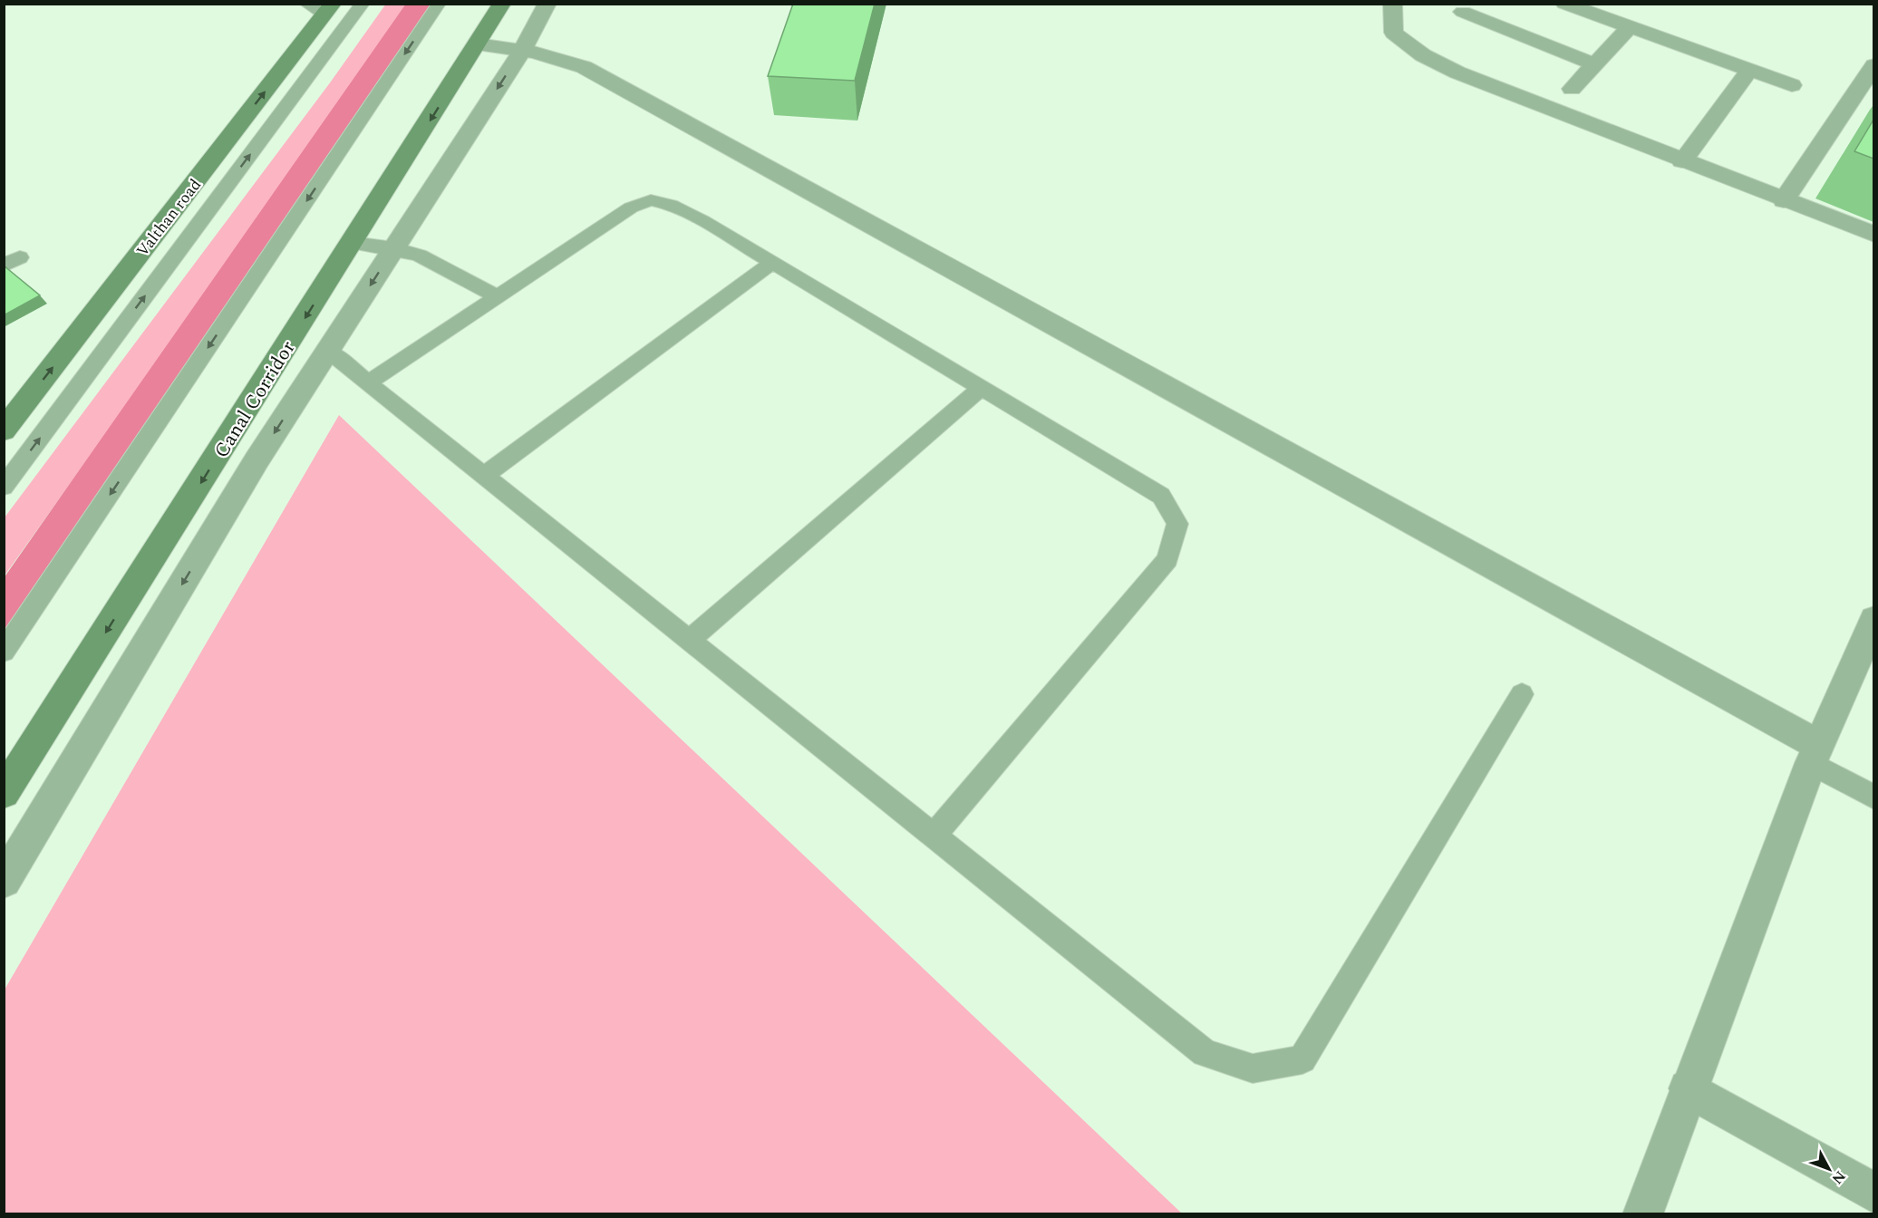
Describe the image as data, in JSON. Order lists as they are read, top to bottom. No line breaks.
{"streets":{"main road":["Valthan road","Canal Corridor"]},"one_way":["Valthan road","Canal Corridor"],"north":"bottom right"}
